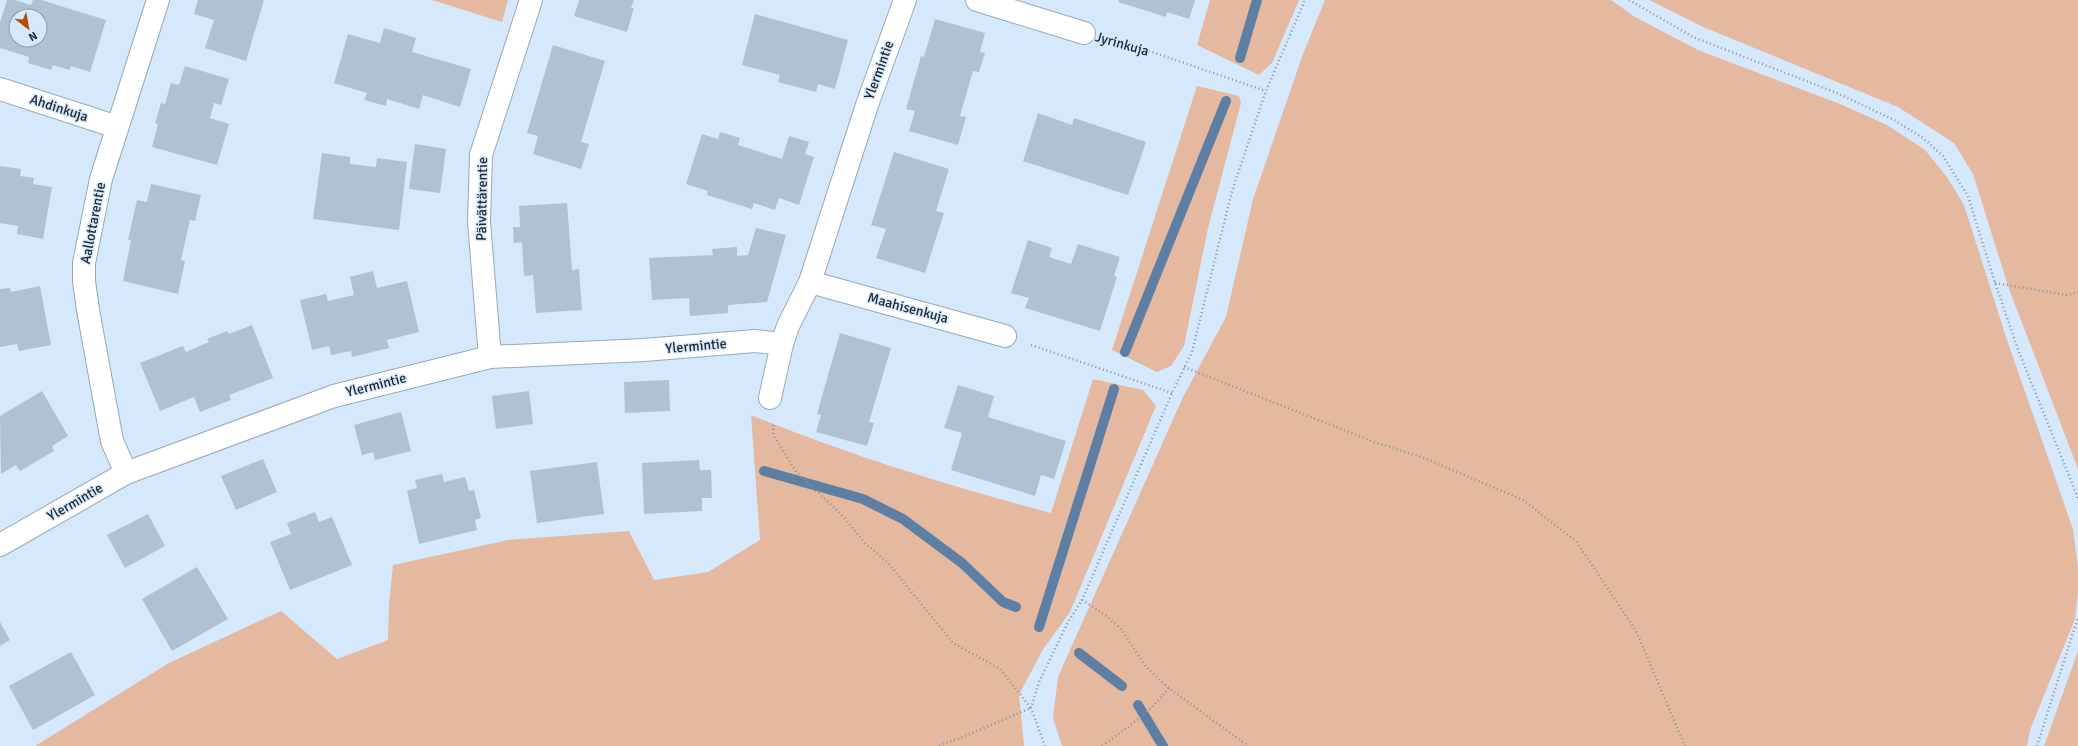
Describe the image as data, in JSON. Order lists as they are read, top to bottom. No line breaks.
{"streets":{"street":["Jyrinkuja","Ylermintie","Ahdinkuja","Päivättärentie","Aallottarentie","Maahisenkuja"]},"crossings":[["Ylermintie","Päivättärentie"],["Ylermintie","Aallottarentie"],["Ylermintie","Maahisenkuja"],["Ahdinkuja","Aallottarentie"]],"north":"bottom right"}
